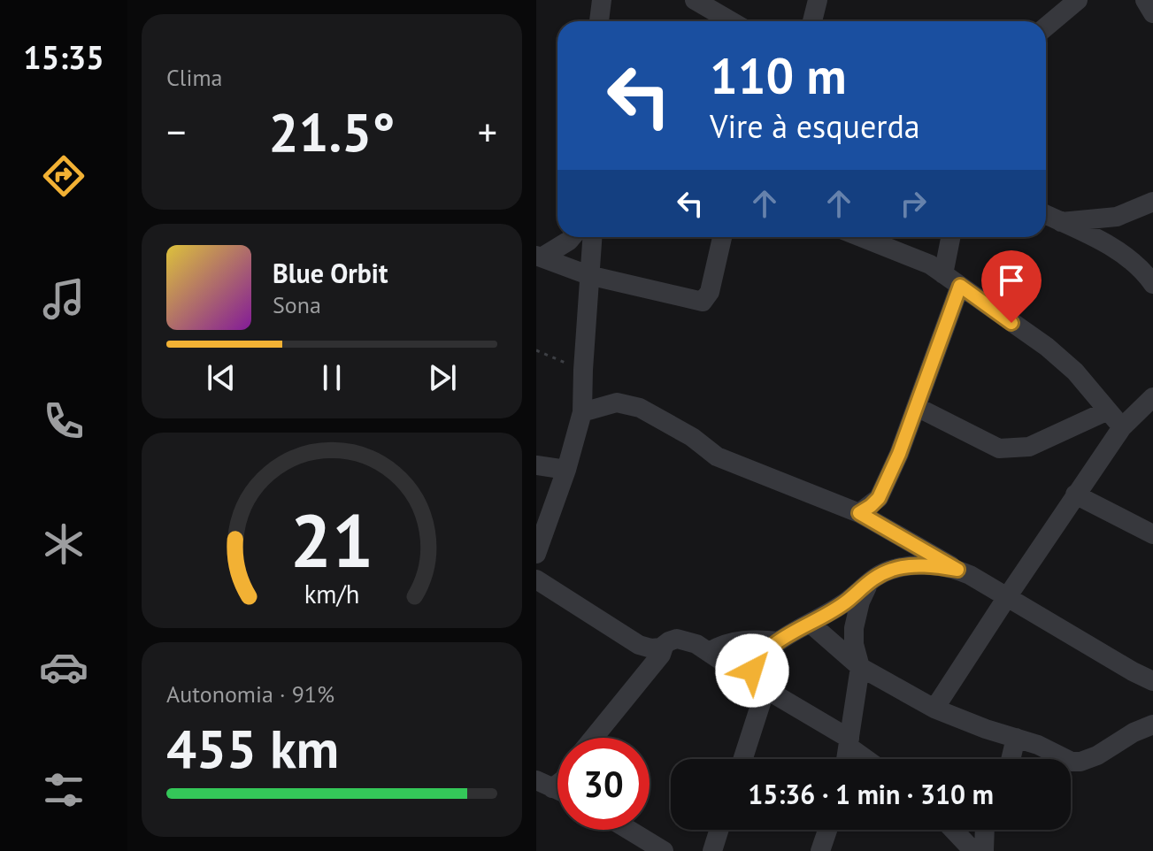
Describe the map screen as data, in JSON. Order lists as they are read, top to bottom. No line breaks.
{"page":{"tabs":"15:35","tile":["Clima",["Autonomia · 91%","455 km"]],"turn":["110 m","Vire à esquerda"],"heat":["−","21.5°","+"],"song":["Blue Orbit","Sona"],"limit":"30","trip":"15:36 · 1 min · 310 m","gauge":["21","km/h"]}}
